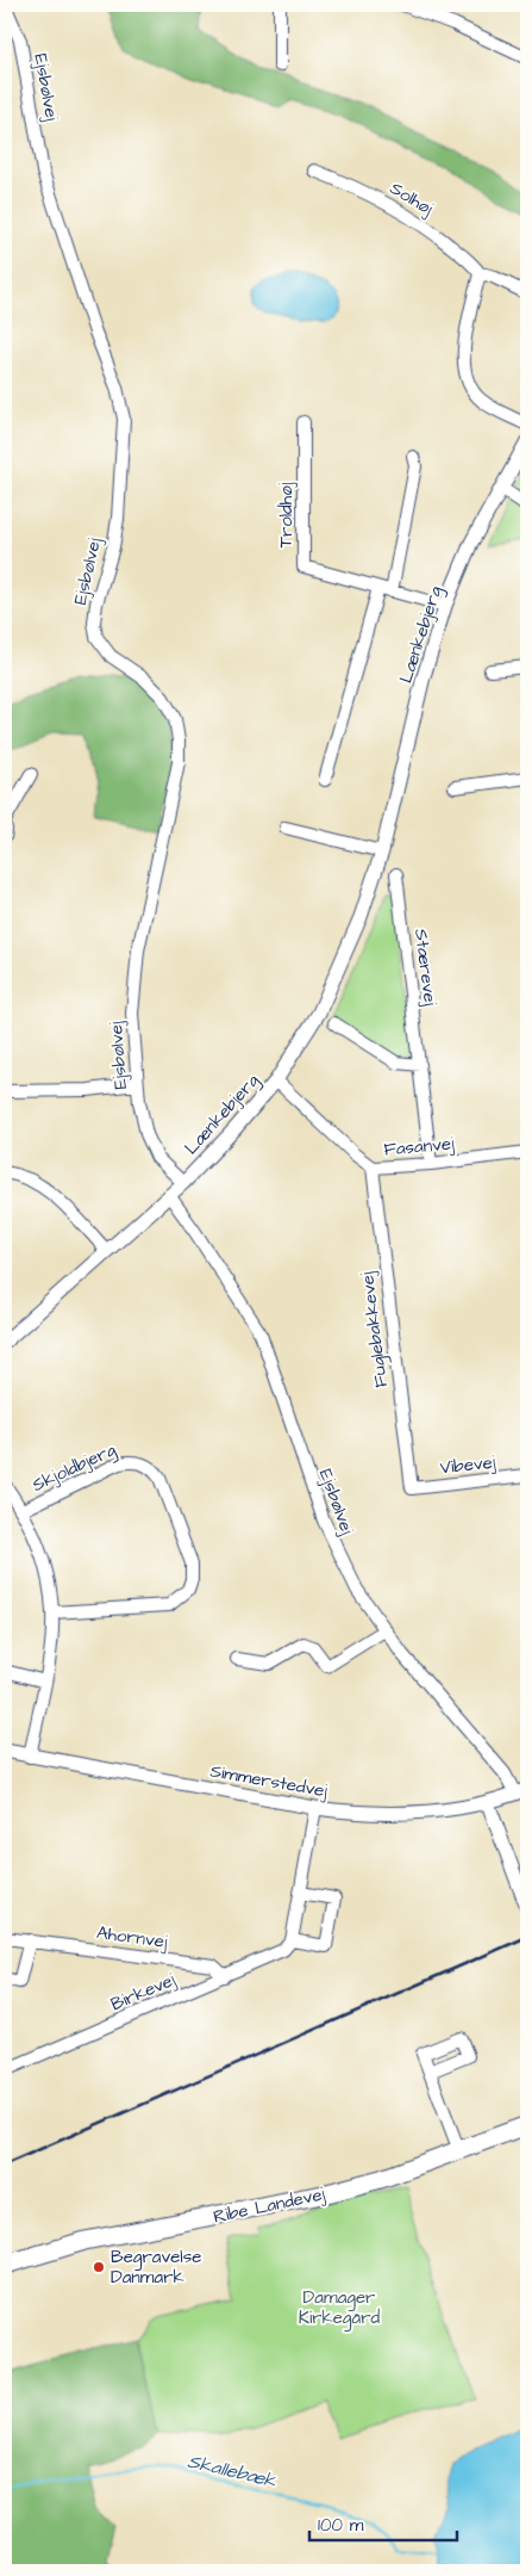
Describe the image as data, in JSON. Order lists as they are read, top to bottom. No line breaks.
{"streets":{"main road":["Ribe Landevej"],"street":["Ejsbølvej","Solhøj","Troldhøj","Lænkebjerg","Stærevej","Fasanvej","Fuglebakkevej","Vibevej","Skjoldbjerg","Simmerstedvej","Ahornvej","Birkevej"]},"crossings":[["Ejsbølvej","Lænkebjerg"],["Ejsbølvej","Simmerstedvej"],["Troldhøj","Lænkebjerg"],["Lænkebjerg","Fasanvej"],["Stærevej","Fasanvej"],["Fasanvej","Fuglebakkevej"],["Fuglebakkevej","Vibevej"],["Ahornvej","Birkevej"]],"water":["Skallebæk"],"parks":["Damager Kirkegård"],"places":["Begravelse Danmark"],"scale_bar":"100 m"}
